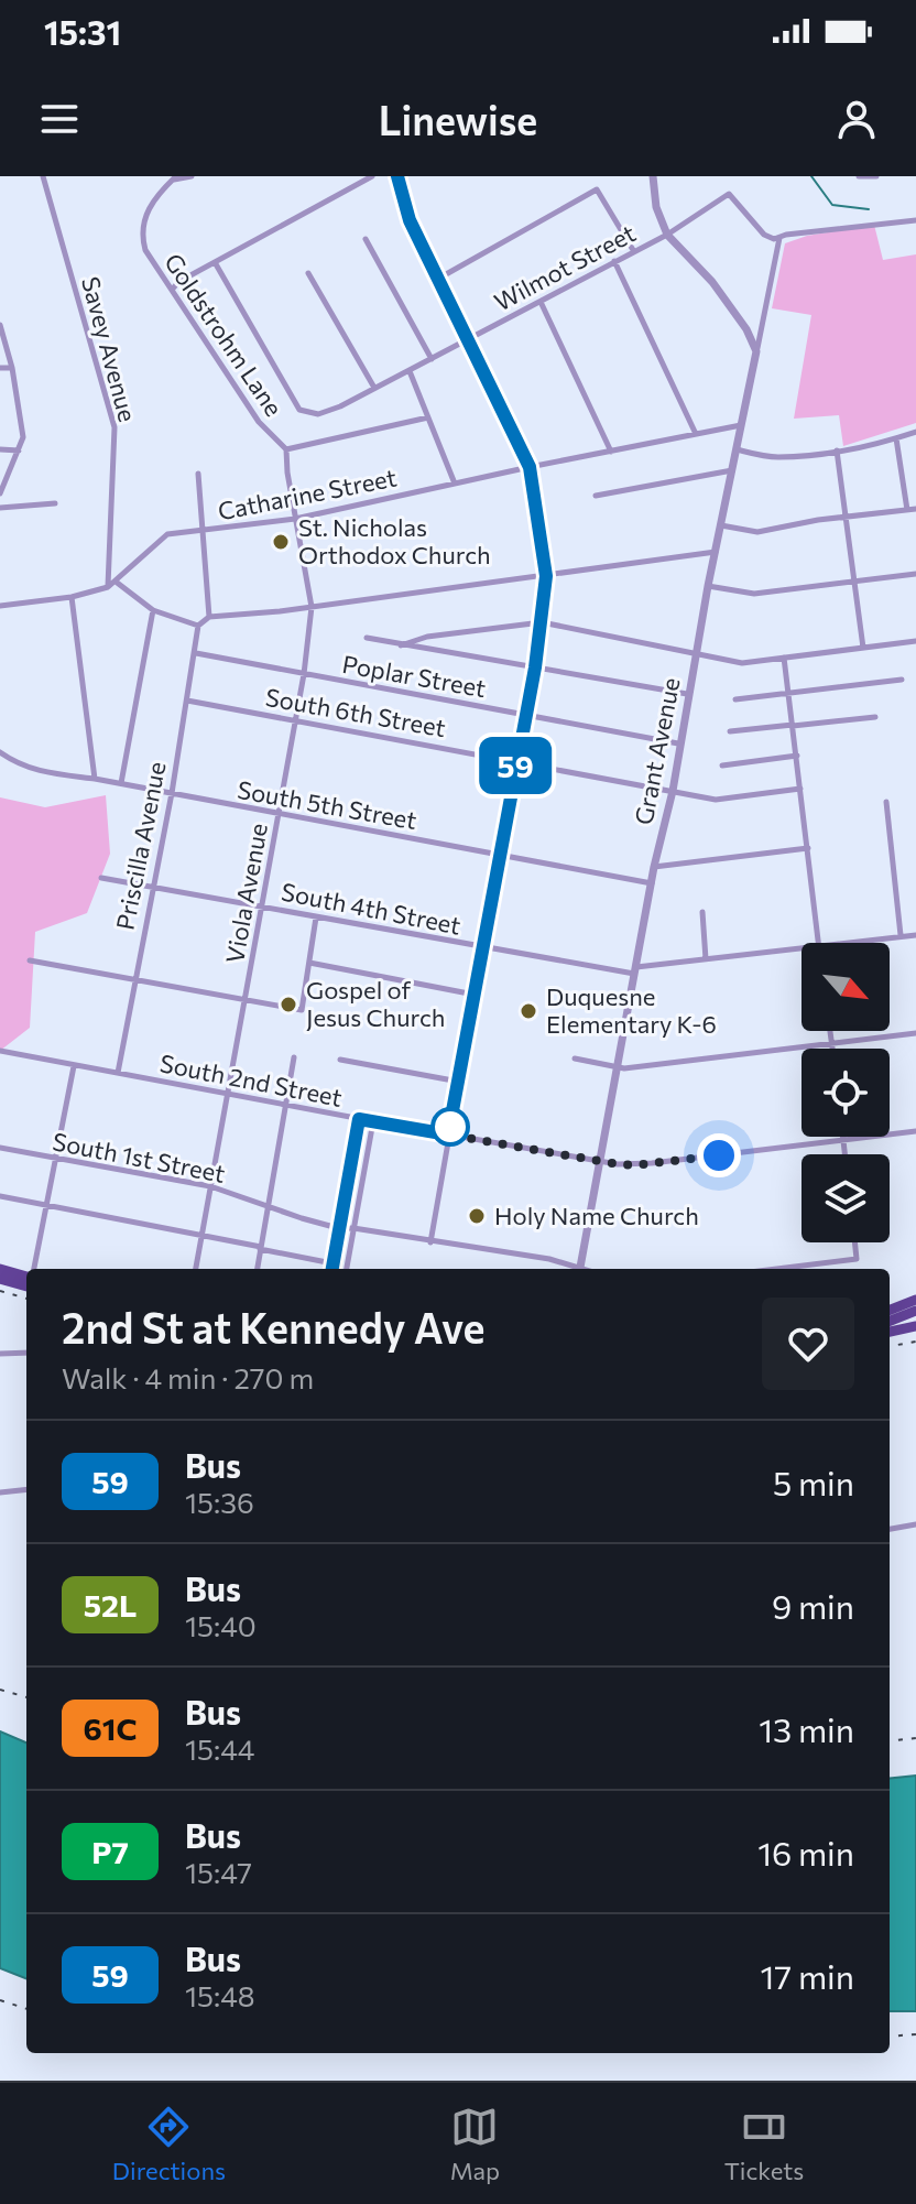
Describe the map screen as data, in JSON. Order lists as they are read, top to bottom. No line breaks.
{"streets":{"street":["Wilmot Street","Goldstrohm Lane","Savey Avenue","Catharine Street","Poplar Street","South 6th Street","Grant Avenue","South 5th Street","Priscilla Avenue","Viola Avenue","South 4th Street","South 2nd Street","South 1st Street"]},"crossings":[["Wilmot Street","Grant Avenue"],["Goldstrohm Lane","Catharine Street"],["Goldstrohm Lane","Viola Avenue"],["Savey Avenue","Catharine Street"],["Catharine Street","Grant Avenue"],["Catharine Street","Viola Avenue"],["Poplar Street","Grant Avenue"],["Poplar Street","Priscilla Avenue"],["Poplar Street","Viola Avenue"],["South 6th Street","Grant Avenue"],["South 6th Street","Priscilla Avenue"],["South 6th Street","Viola Avenue"],["Grant Avenue","South 5th Street"],["Grant Avenue","South 4th Street"],["Grant Avenue","South 2nd Street"],["South 5th Street","Priscilla Avenue"],["South 5th Street","Viola Avenue"],["Priscilla Avenue","South 4th Street"],["Priscilla Avenue","South 2nd Street"],["Viola Avenue","South 4th Street"],["Viola Avenue","South 2nd Street"],["Viola Avenue","South 1st Street"]],"places":["St. Nicholas Orthodox Church","Gospel of Jesus Church","Duquesne Elementary K-6","Holy Name Church"],"lines":["bus line 59"],"north":"bottom right","page":{"status":"15:31","header":"Linewise","on_map":"59","heading":["2nd St at Kennedy Ave","Walk · 4 min · 270 m"],"list":[{"mark":"59","name":"Bus","note":"15:36","value":"5 min"},{"mark":"52L","name":"Bus","note":"15:40","value":"9 min"},{"mark":"61C","name":"Bus","note":"15:44","value":"13 min"},{"mark":"P7","name":"Bus","note":"15:47","value":"16 min"},{"mark":"59","name":"Bus","note":"15:48","value":"17 min"}],"tabs":["Directions","Map","Tickets"]}}
